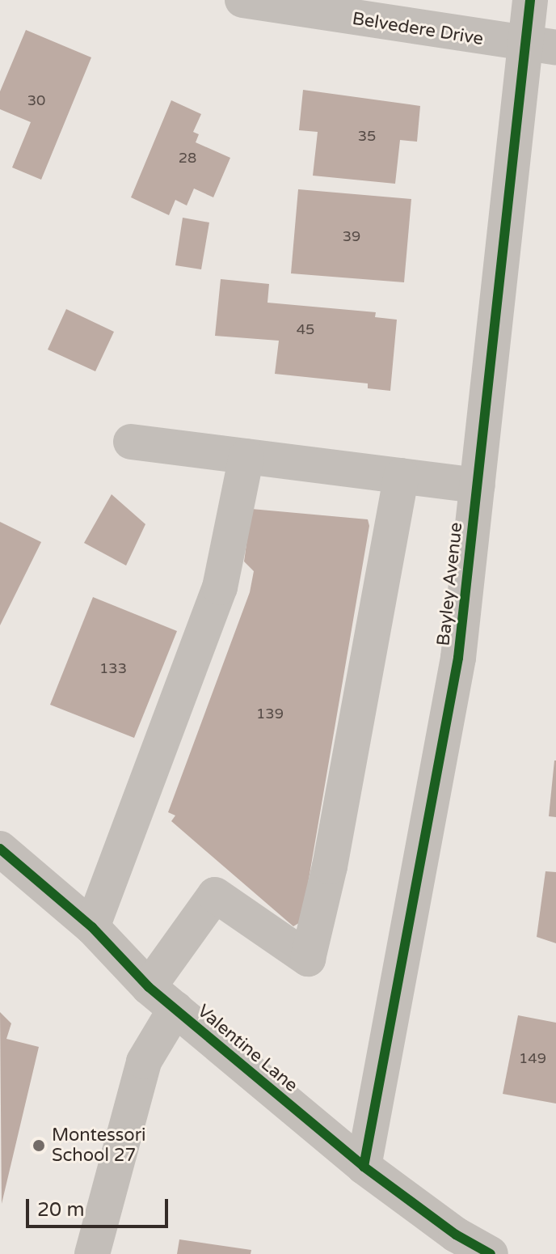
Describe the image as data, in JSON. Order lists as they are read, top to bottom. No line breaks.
{"streets":{"street":["Belvedere Drive","Bayley Avenue","Valentine Lane"]},"crossings":[["Belvedere Drive","Bayley Avenue"],["Bayley Avenue","Valentine Lane"]],"places":["Montessori School 27"],"house_numbers":["30","35","28","39","45","133","139","149"],"scale_bar":"20 m"}
